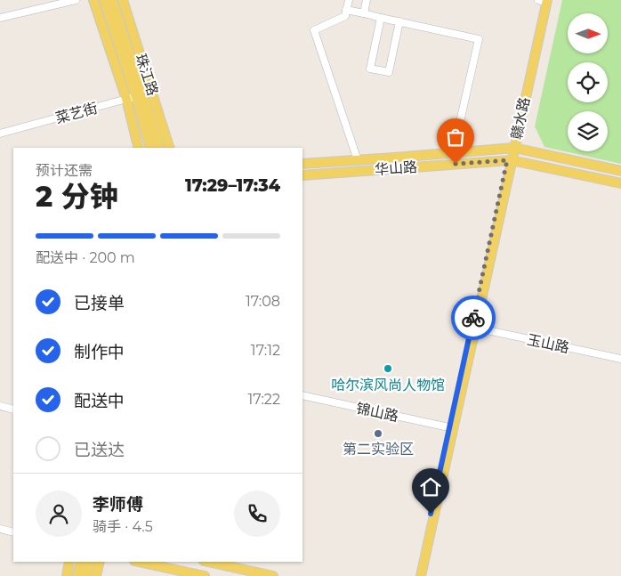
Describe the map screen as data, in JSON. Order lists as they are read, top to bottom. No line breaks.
{"streets":{"main road":["珠江路","赣水路","华山路"],"street":["菜艺街","玉山路","锦山路"]},"crossings":[["珠江路","菜艺街"],["赣水路","华山路"],["赣水路","玉山路"],["赣水路","锦山路"]],"places":["哈尔滨风尚人物馆","第二实验区"],"north":"right","page":{"heading":["2 分钟","预计还需","17:29–17:34"],"panel":["李师傅","骑手 · 4.5"],"bar":"配送中 · 200 m","list":[["已接单","17:08"],["制作中","17:12"],["配送中","17:22"],"已送达"]}}
